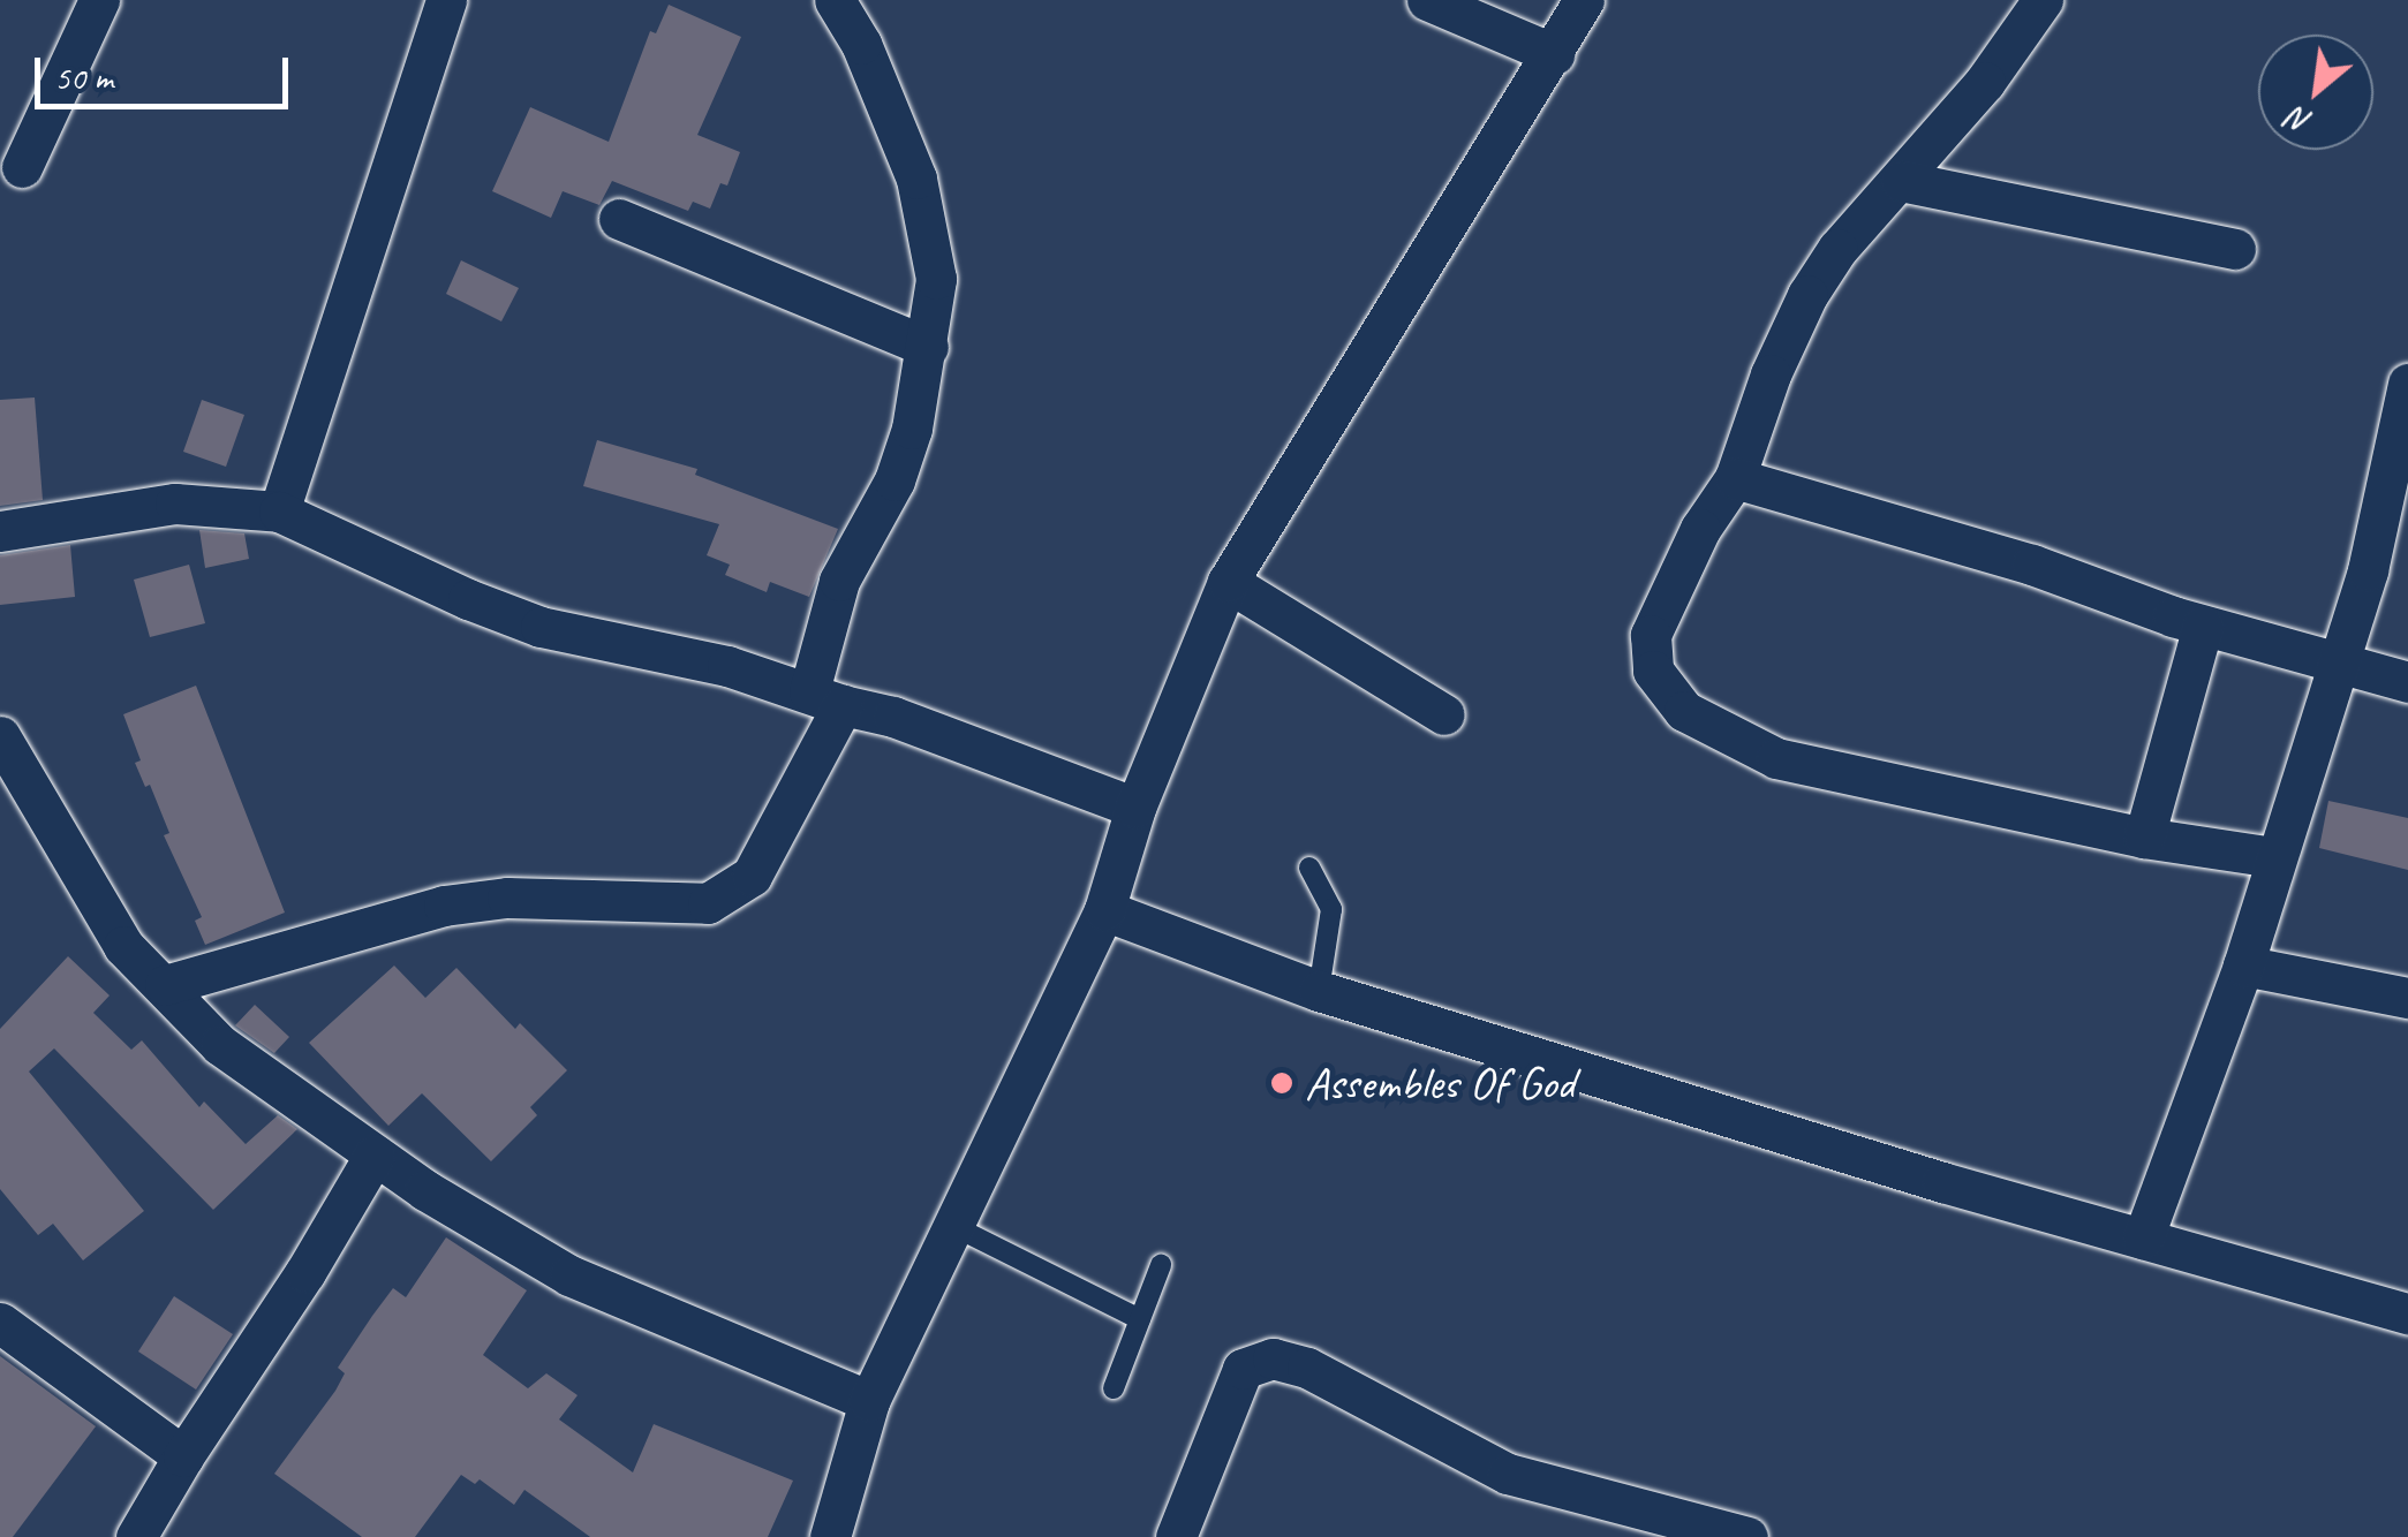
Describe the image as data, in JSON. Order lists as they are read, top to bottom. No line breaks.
{"places":["Assembles Of God"],"scale_bar":"50 m","north":"bottom left"}
